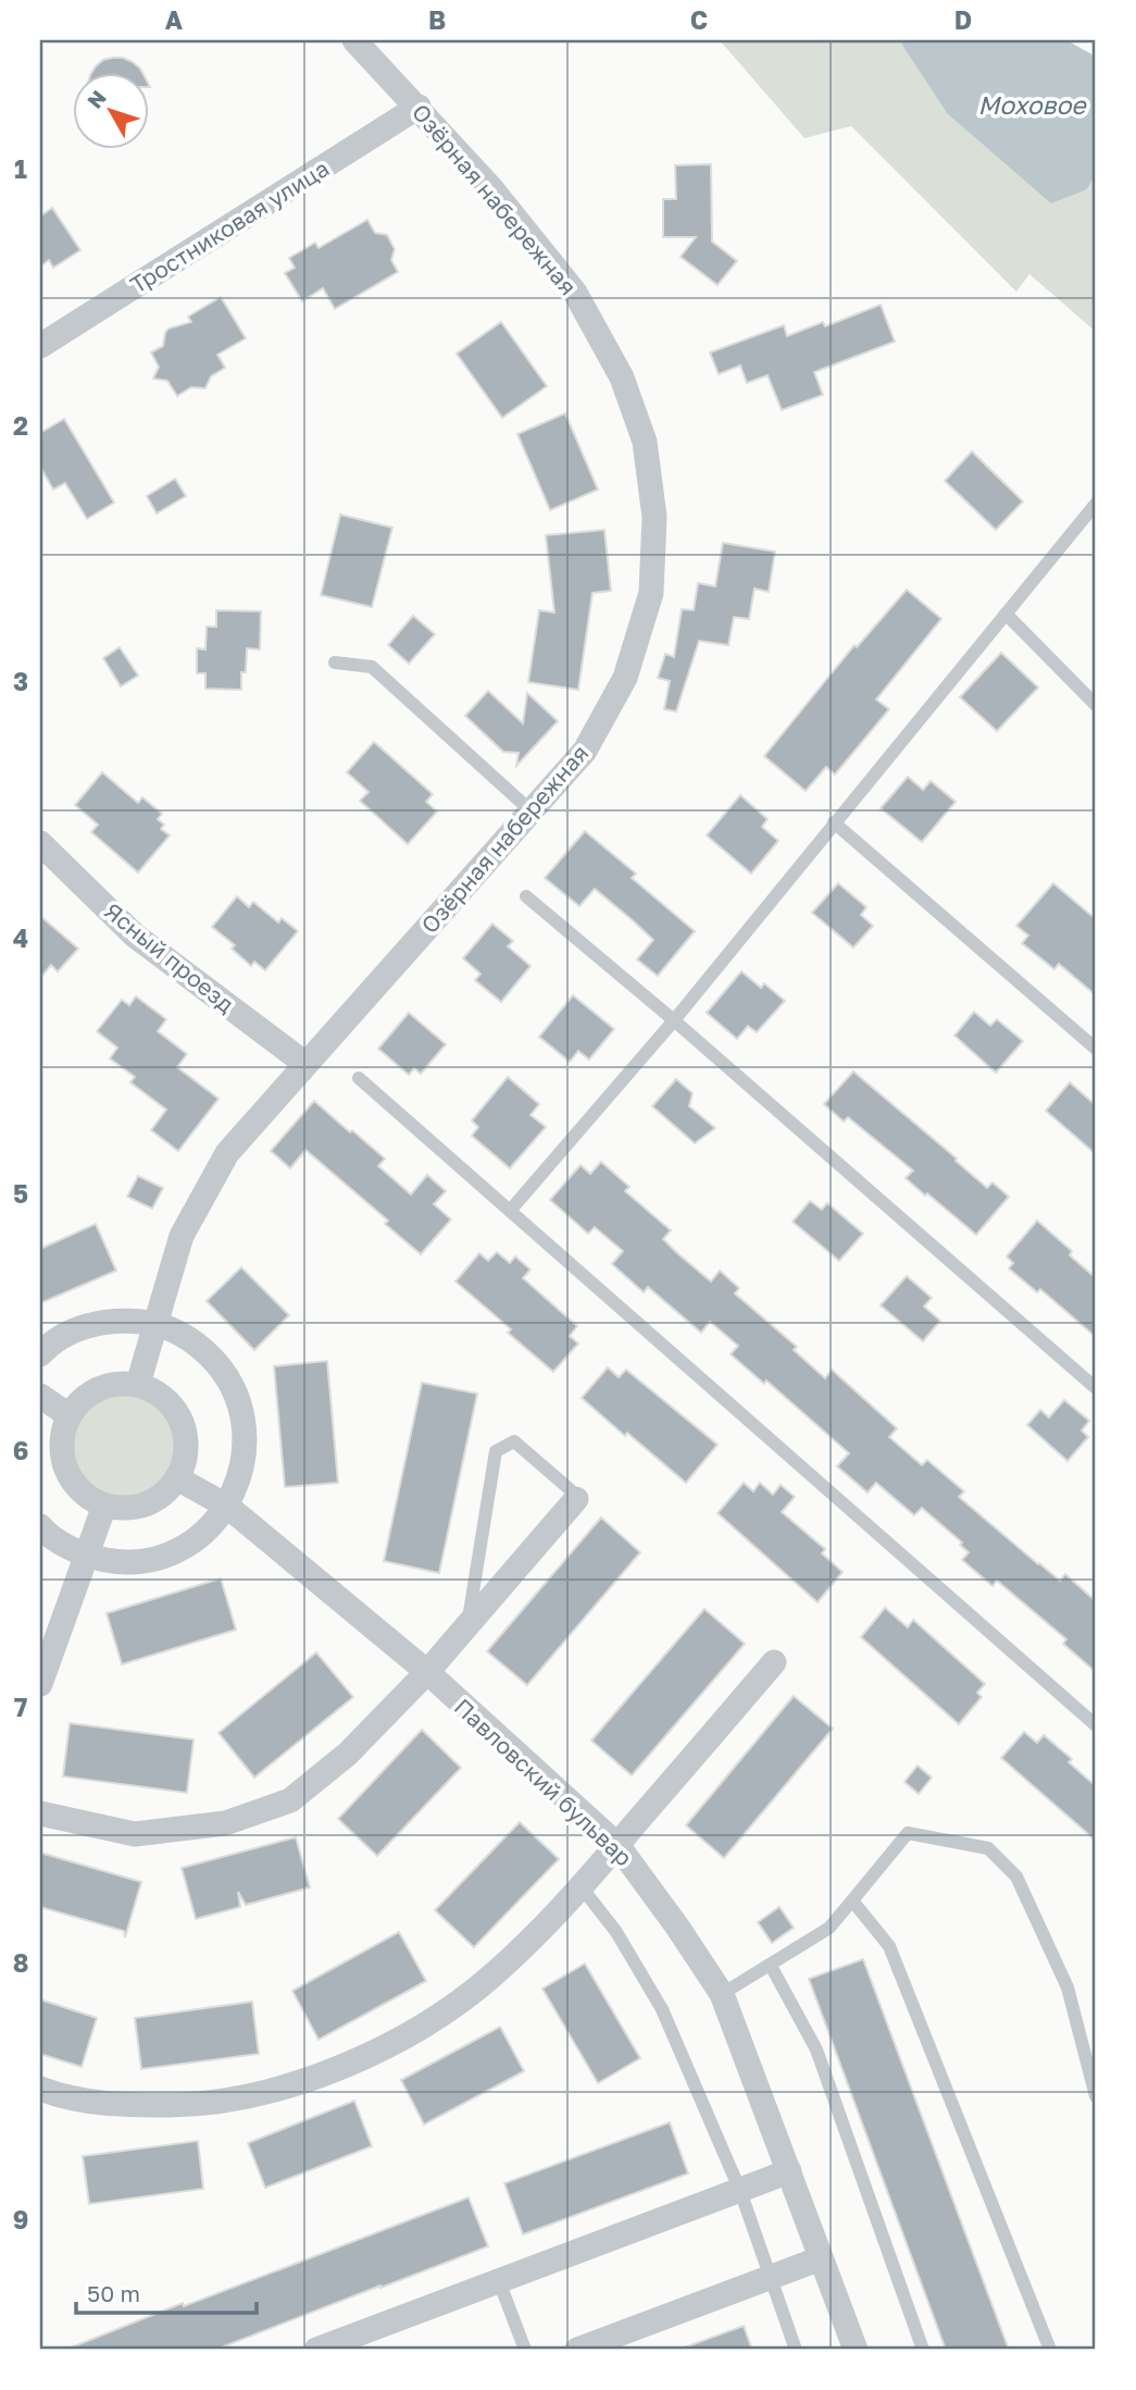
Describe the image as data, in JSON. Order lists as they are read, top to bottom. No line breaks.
{"streets":{"street":["Озёрная набережная","Тростниковая улица","Ясный проезд","Павловский бульвар"]},"crossings":[["Озёрная набережная","Тростниковая улица"],["Озёрная набережная","Ясный проезд"],["Озёрная набережная","Павловский бульвар"]],"water":["Моховое"],"scale_bar":"50 m","north":"top left","grid":{"columns":["A","B","C","D"],"rows":["1","2","3","4","5","6","7","8","9"]}}
